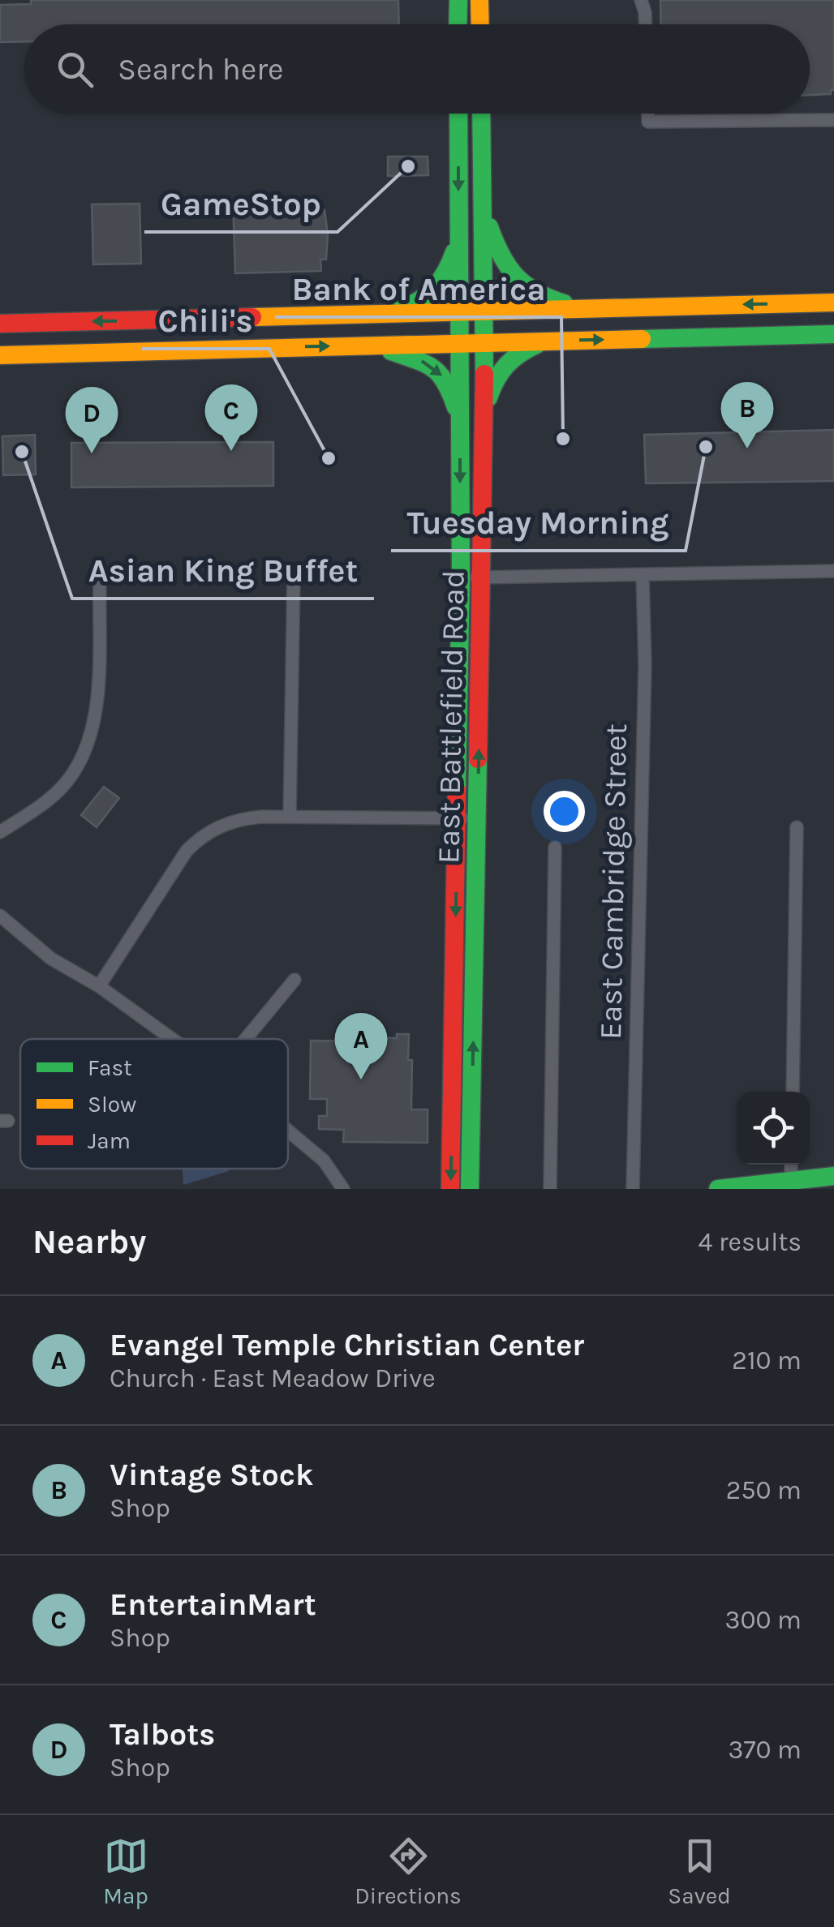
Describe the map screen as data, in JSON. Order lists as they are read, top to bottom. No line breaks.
{"streets":{"main road":["East Battlefield Road"],"street":["East Cambridge Street"]},"places":["GameStop","Bank of America","Tuesday Morning","Asian King Buffet","Chili's"],"legend":["Fast","Slow","Jam"],"page":{"search":"Search here","pins":["B","C","D","A"],"heading":["Nearby","4 results"],"list":[{"mark":"A","name":"Evangel Temple Christian Center","note":"Church · East Meadow Drive","value":"210 m"},{"mark":"B","name":"Vintage Stock","note":"Shop","value":"250 m"},{"mark":"C","name":"EntertainMart","note":"Shop","value":"300 m"},{"mark":"D","name":"Talbots","note":"Shop","value":"370 m"}],"nav":["Map","Directions","Saved"]}}
